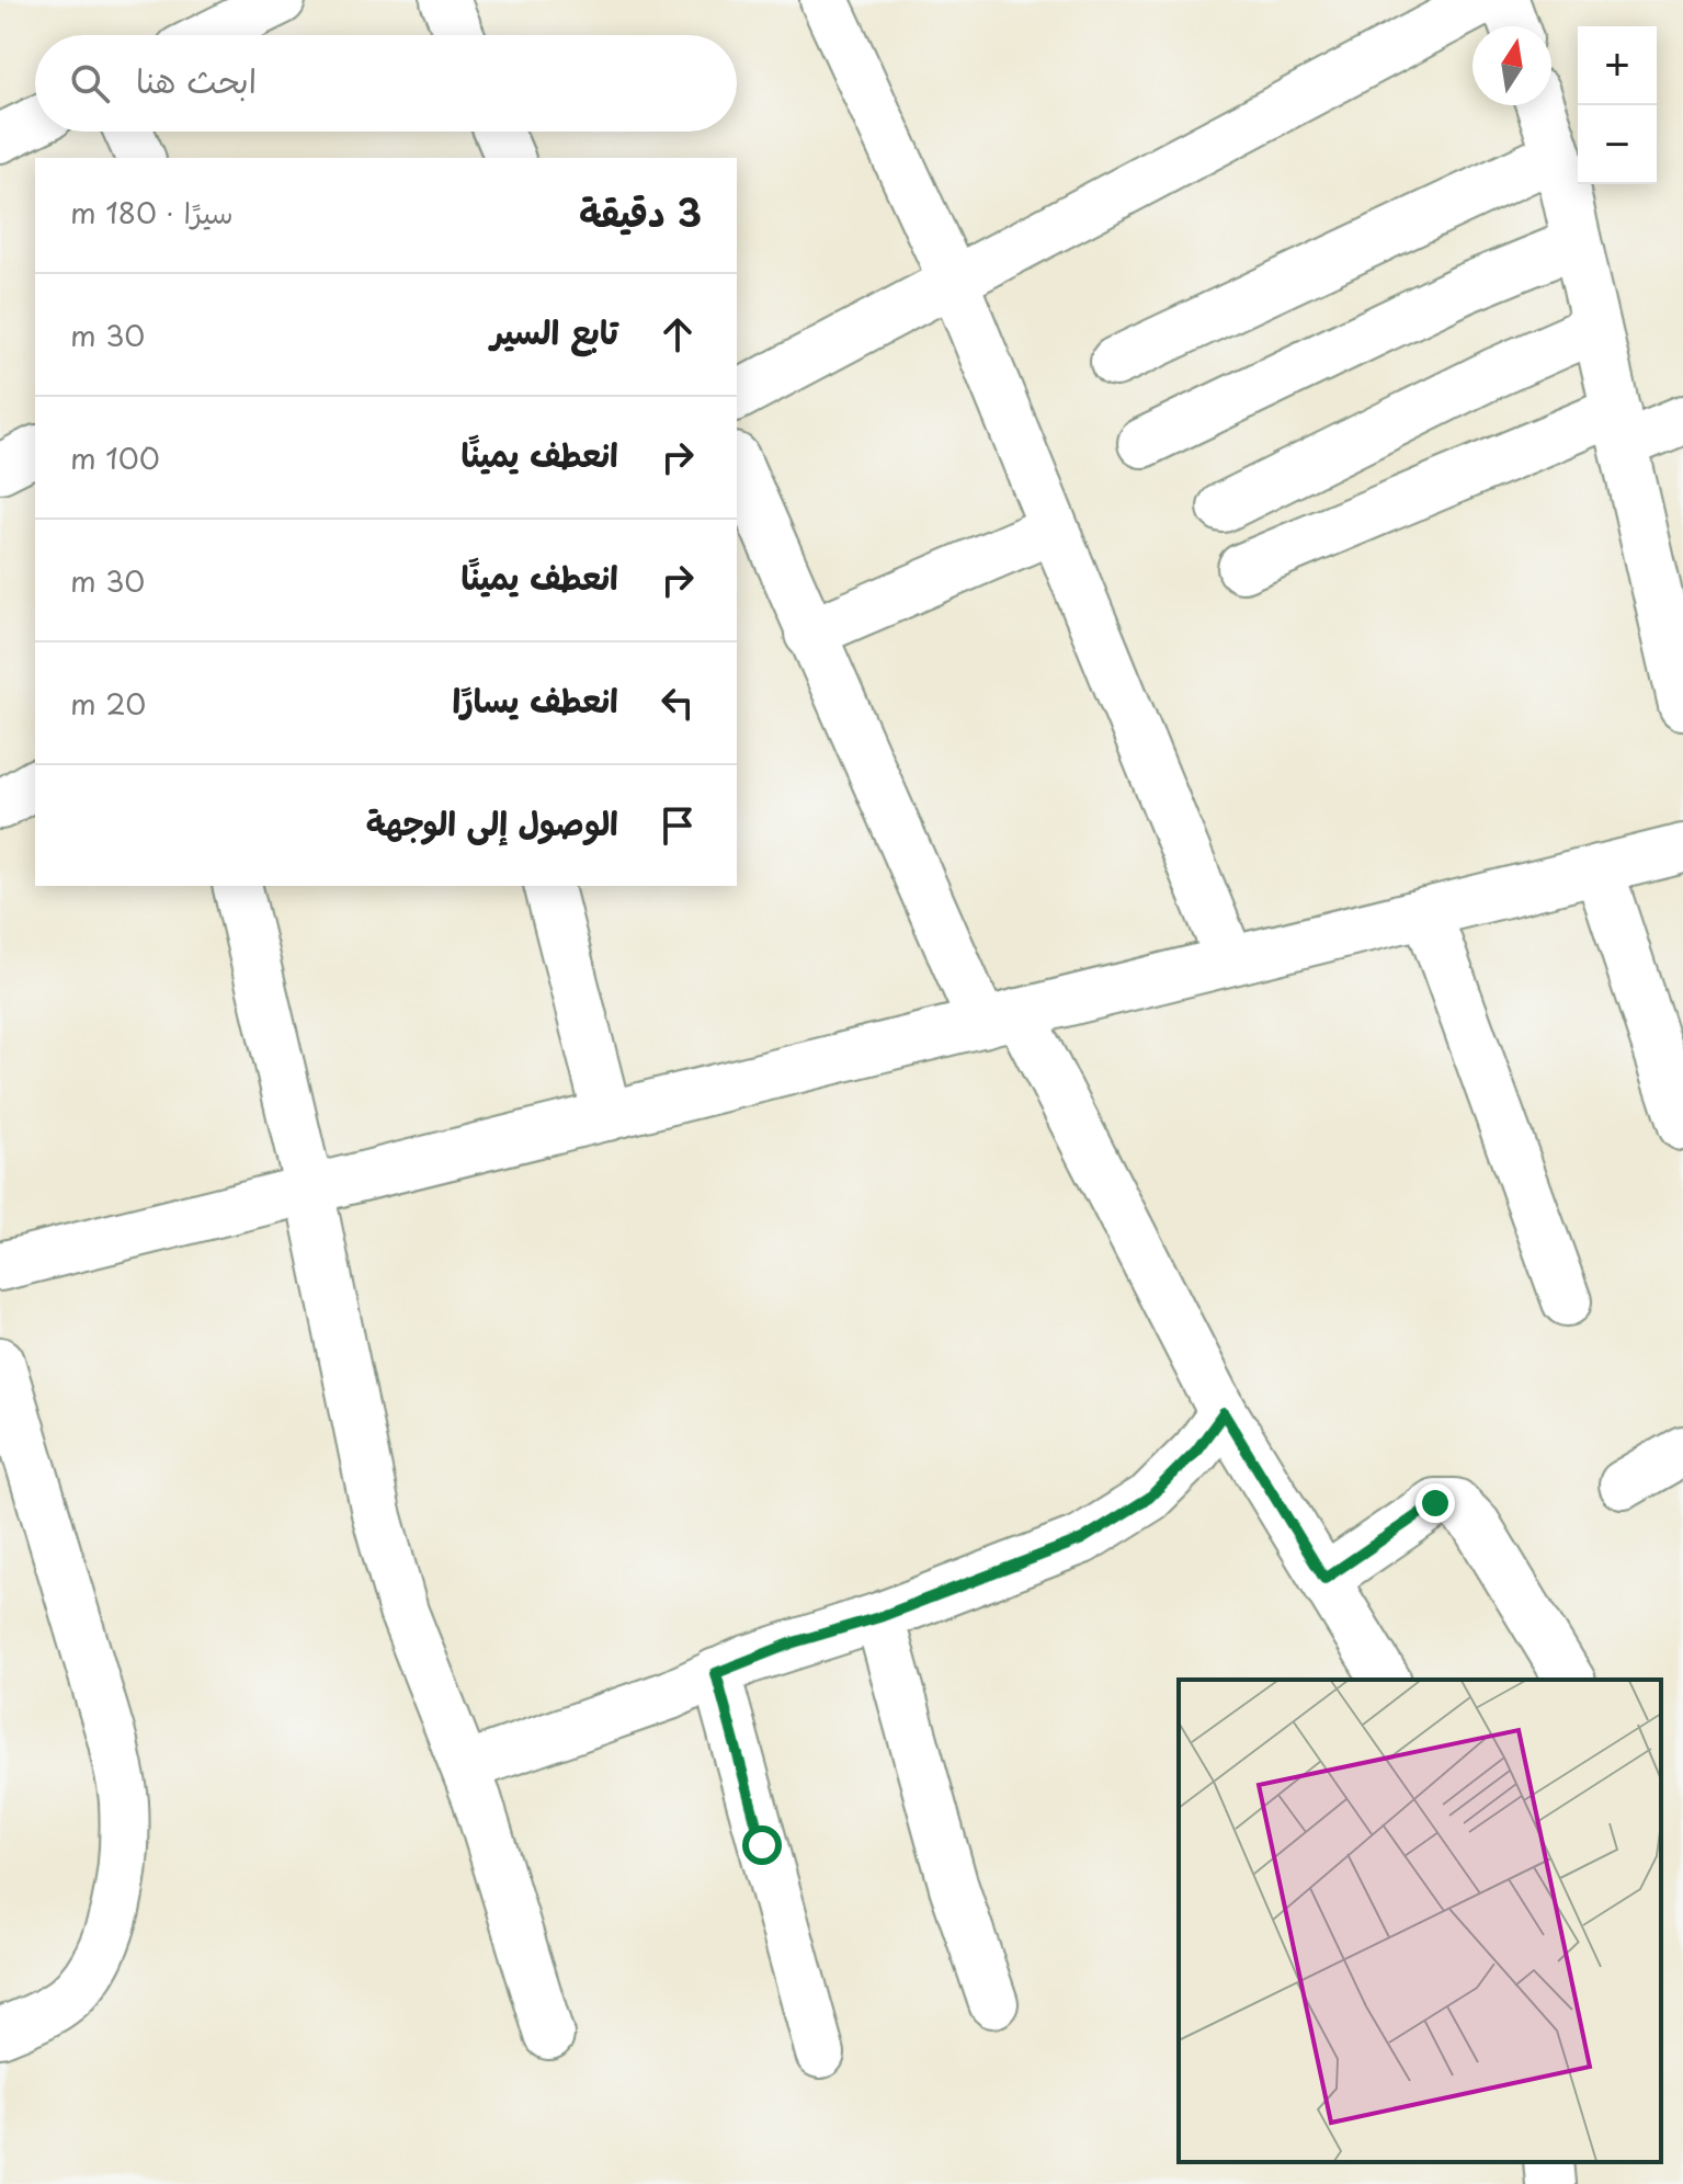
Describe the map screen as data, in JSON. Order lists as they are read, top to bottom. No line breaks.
{"north":"top","page":{"map_buttons":["+","−"],"search":"ابحث هنا","heading":["3 دقيقة","سيرًا · 180 m"],"list":[["تابع السير","30 m"],["انعطف يمينًا","100 m"],["انعطف يمينًا","30 m"],["انعطف يسارًا","20 m"],"الوصول إلى الوجهة"]}}
